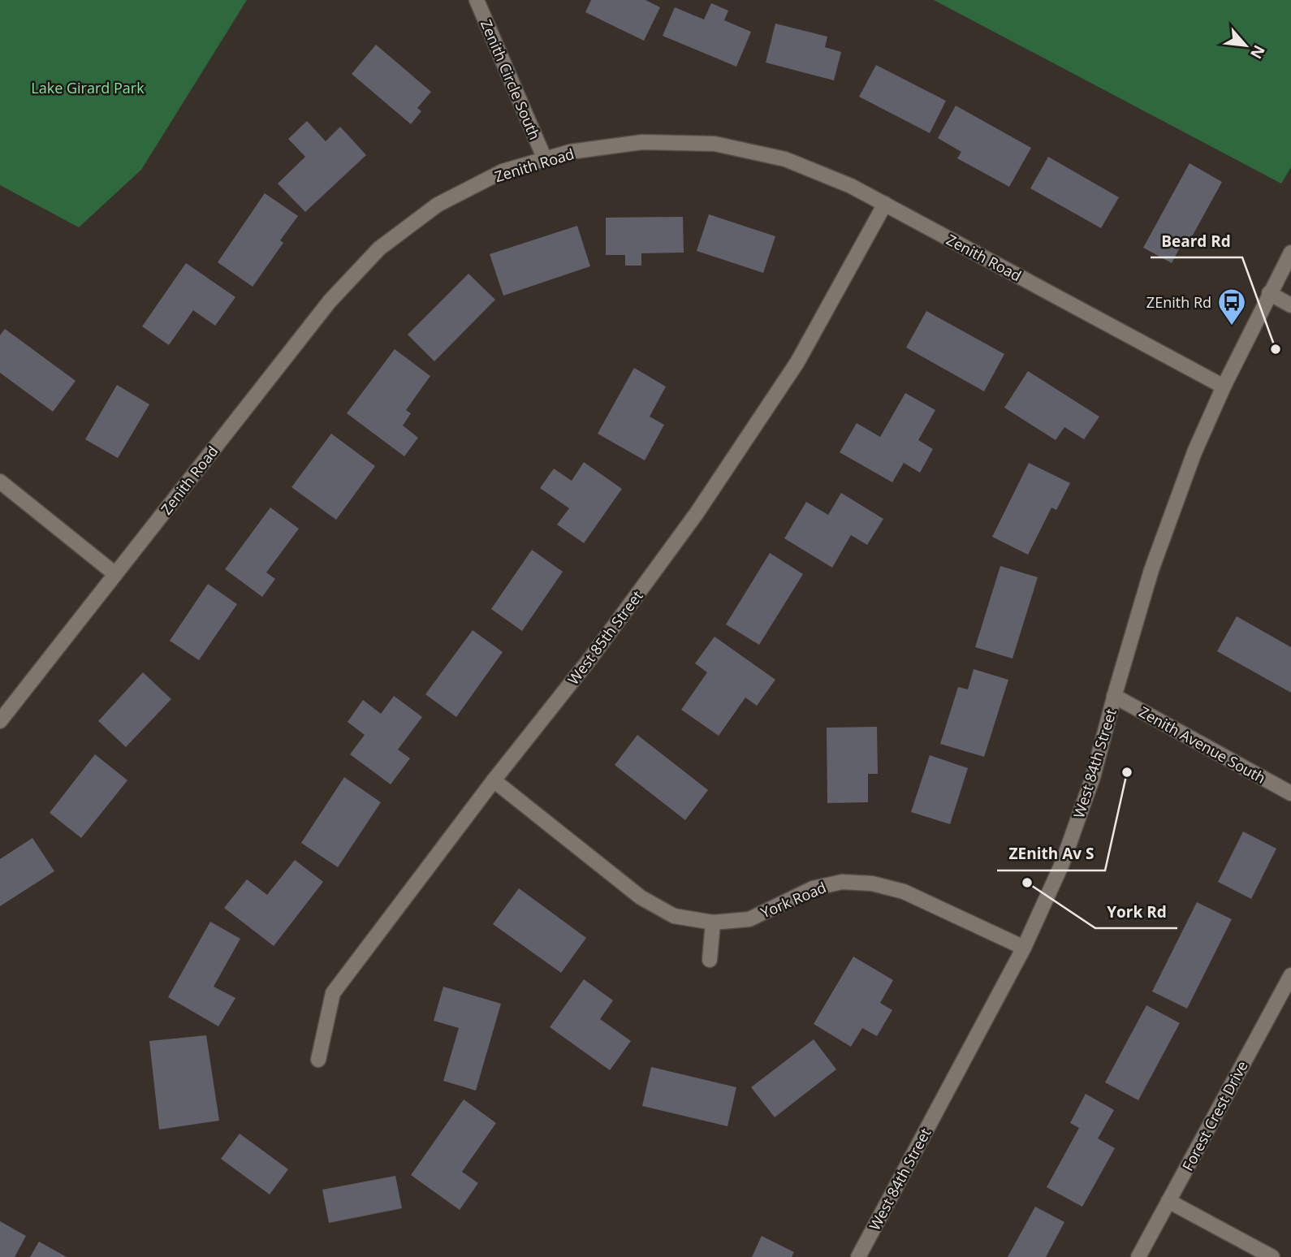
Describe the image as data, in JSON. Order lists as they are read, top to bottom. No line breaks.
{"streets":{"street":["Zenith Circle South","Zenith Road","West 85th Street","Zenith Avenue South","West 84th Street","York Road","Forest Crest Drive"]},"crossings":[["Zenith Circle South","Zenith Road"],["Zenith Road","West 85th Street"],["Zenith Road","West 84th Street"],["West 85th Street","York Road"],["Zenith Avenue South","West 84th Street"],["West 84th Street","York Road"]],"parks":["Lake Girard Park"],"places":{"bus stop":["ZEnith Rd"],"other":["Beard Rd","ZEnith Av S","York Rd"]},"north":"bottom right"}
